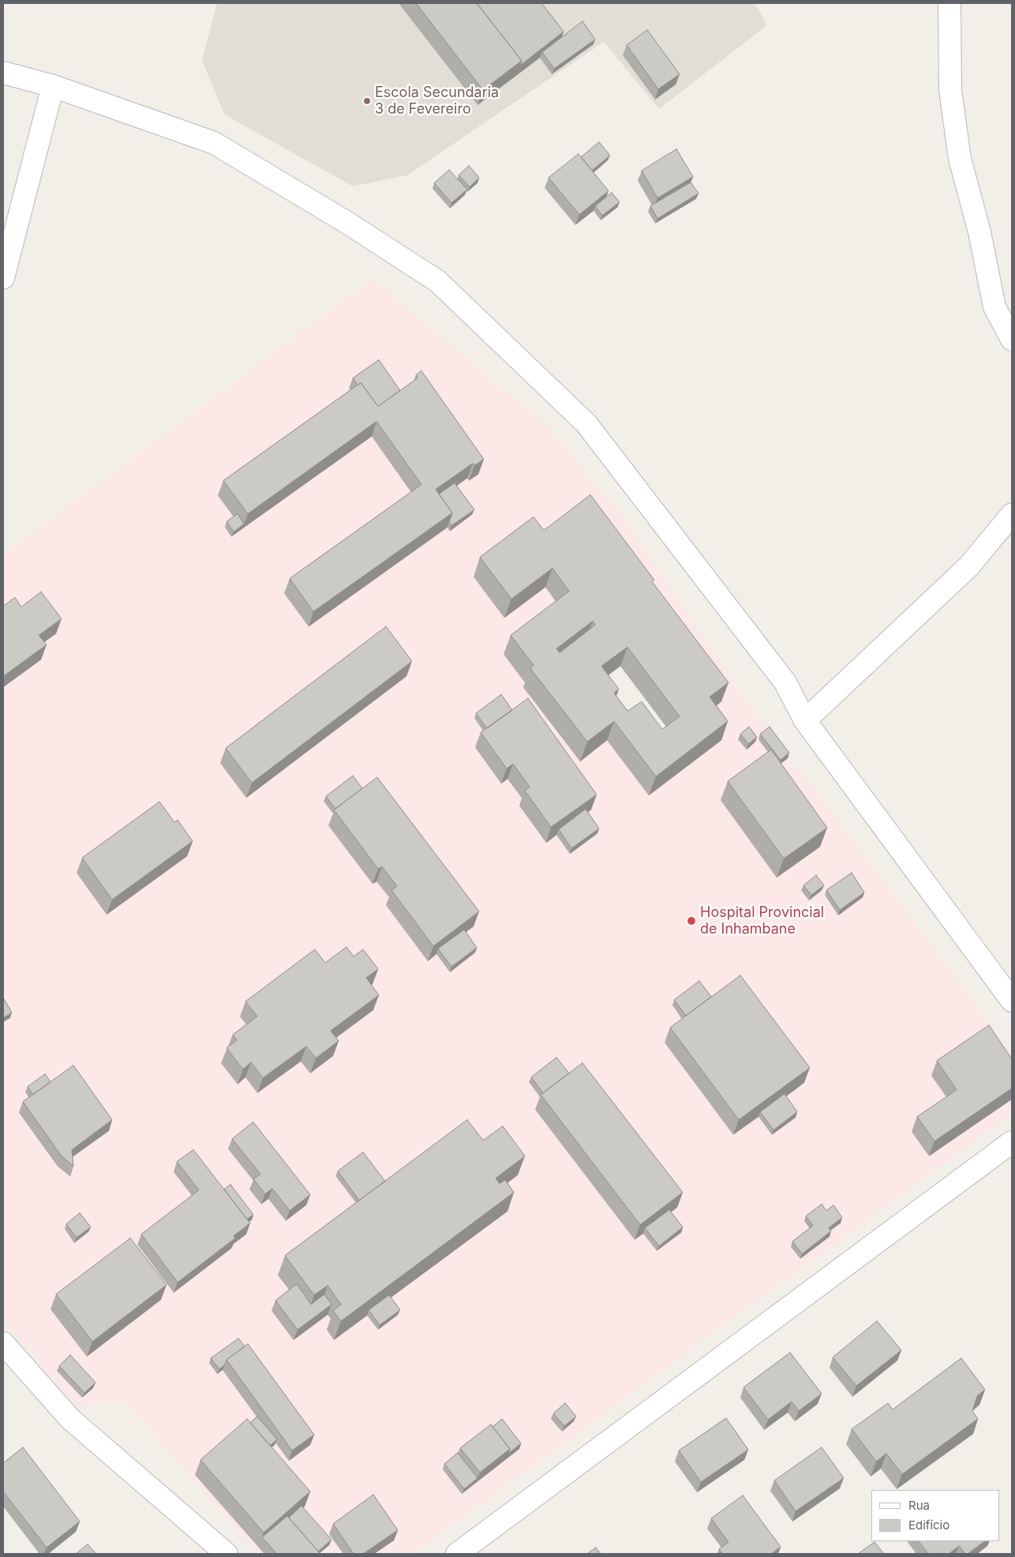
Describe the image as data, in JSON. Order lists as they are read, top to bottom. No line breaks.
{"places":["Escola Secundaria 3 de Fevereiro","Hospital Provincial de Inhambane"],"legend":["Rua","Edifício"]}
